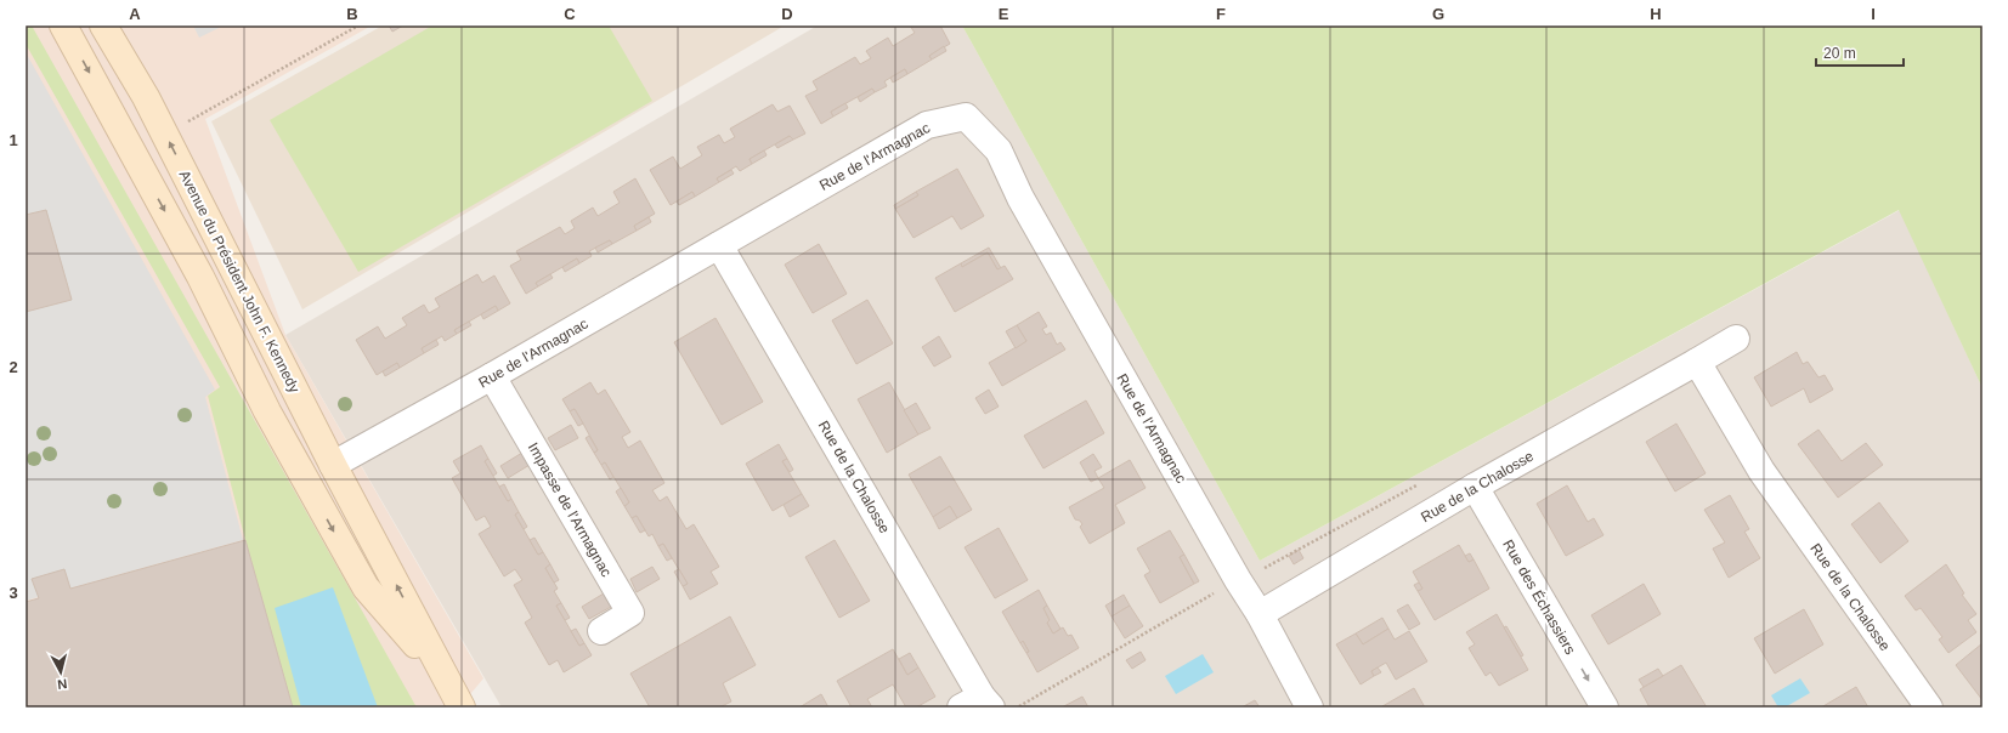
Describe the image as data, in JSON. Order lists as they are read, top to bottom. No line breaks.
{"streets":{"main road":["Avenue du Président John F. Kennedy"],"street":["Rue de l'Armagnac","Rue de la Chalosse","Impasse de l'Armagnac","Rue des Échassiers"]},"crossings":[["Rue de l'Armagnac","Avenue du Président John F. Kennedy"],["Rue de l'Armagnac","Rue de la Chalosse"],["Rue de l'Armagnac","Impasse de l'Armagnac"],["Rue de la Chalosse","Rue des Échassiers"]],"one_way":["Rue des Échassiers"],"scale_bar":"20 m","north":"bottom","grid":{"columns":["A","B","C","D","E","F","G","H","I"],"rows":["1","2","3"]}}
